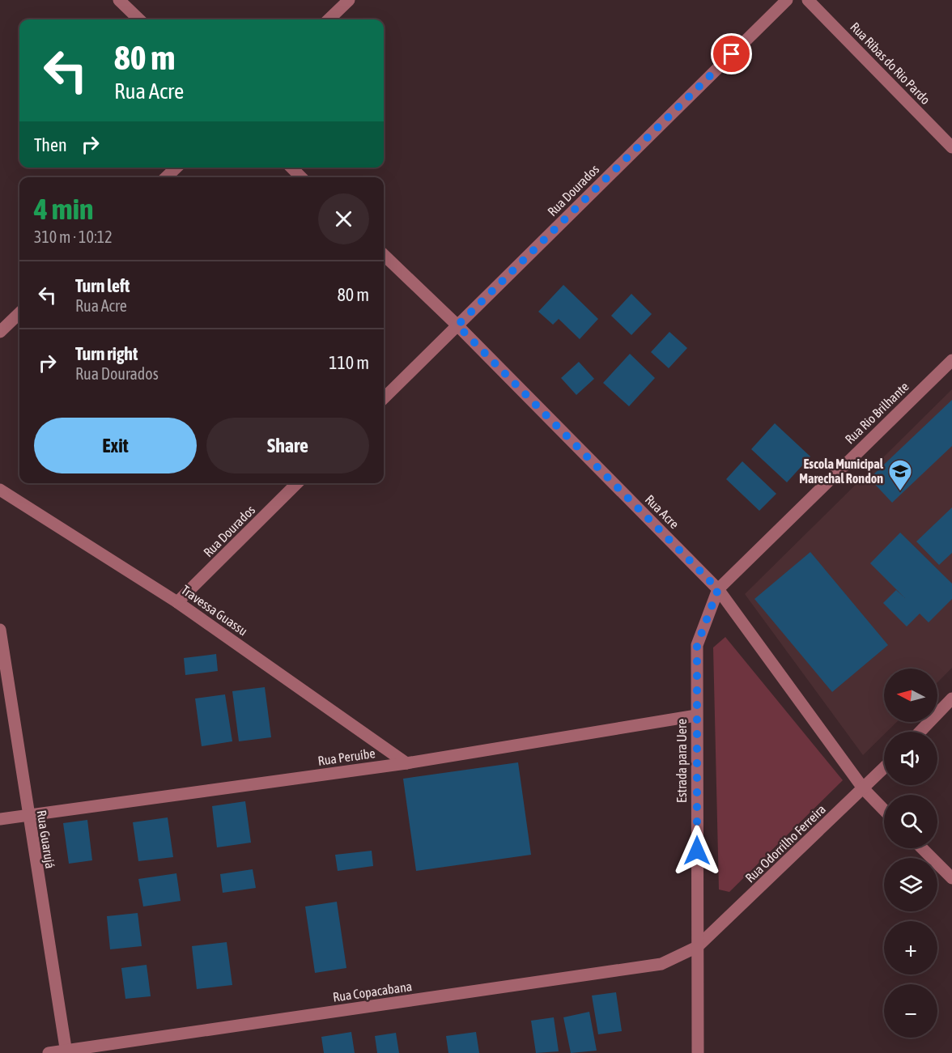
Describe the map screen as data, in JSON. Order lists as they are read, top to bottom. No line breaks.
{"streets":{"street":["Rua Ribas do Rio Pardo","Rua Dourados","Rua Rio Brilhante","Rua Acre","Travessa Guassu","Rua Peruíbe","Estrada para Uere","Rua Guarujá","Rua Odorrilho Ferreira","Rua Copacabana"]},"crossings":[["Rua Dourados","Rua Acre"],["Rua Dourados","Travessa Guassu"],["Rua Rio Brilhante","Rua Acre"],["Rua Rio Brilhante","Estrada para Uere"],["Rua Acre","Estrada para Uere"],["Rua Acre","Rua Odorrilho Ferreira"],["Travessa Guassu","Rua Peruíbe"],["Rua Peruíbe","Estrada para Uere"],["Rua Peruíbe","Rua Guarujá"],["Estrada para Uere","Rua Odorrilho Ferreira"],["Estrada para Uere","Rua Copacabana"],["Rua Guarujá","Rua Copacabana"],["Rua Odorrilho Ferreira","Rua Copacabana"]],"places":{"school or university":["Escola Municipal Marechal Rondon"]},"north":"left","page":{"turn":["80 m","Rua Acre"],"then":"Then","heading":["4 min","310 m · 10:12"],"list":[{"name":"Turn left","note":"Rua Acre","value":"80 m"},{"name":"Turn right","note":"Rua Dourados","value":"110 m"}],"buttons":["Exit","Share"],"map_buttons":["+","−"]}}
